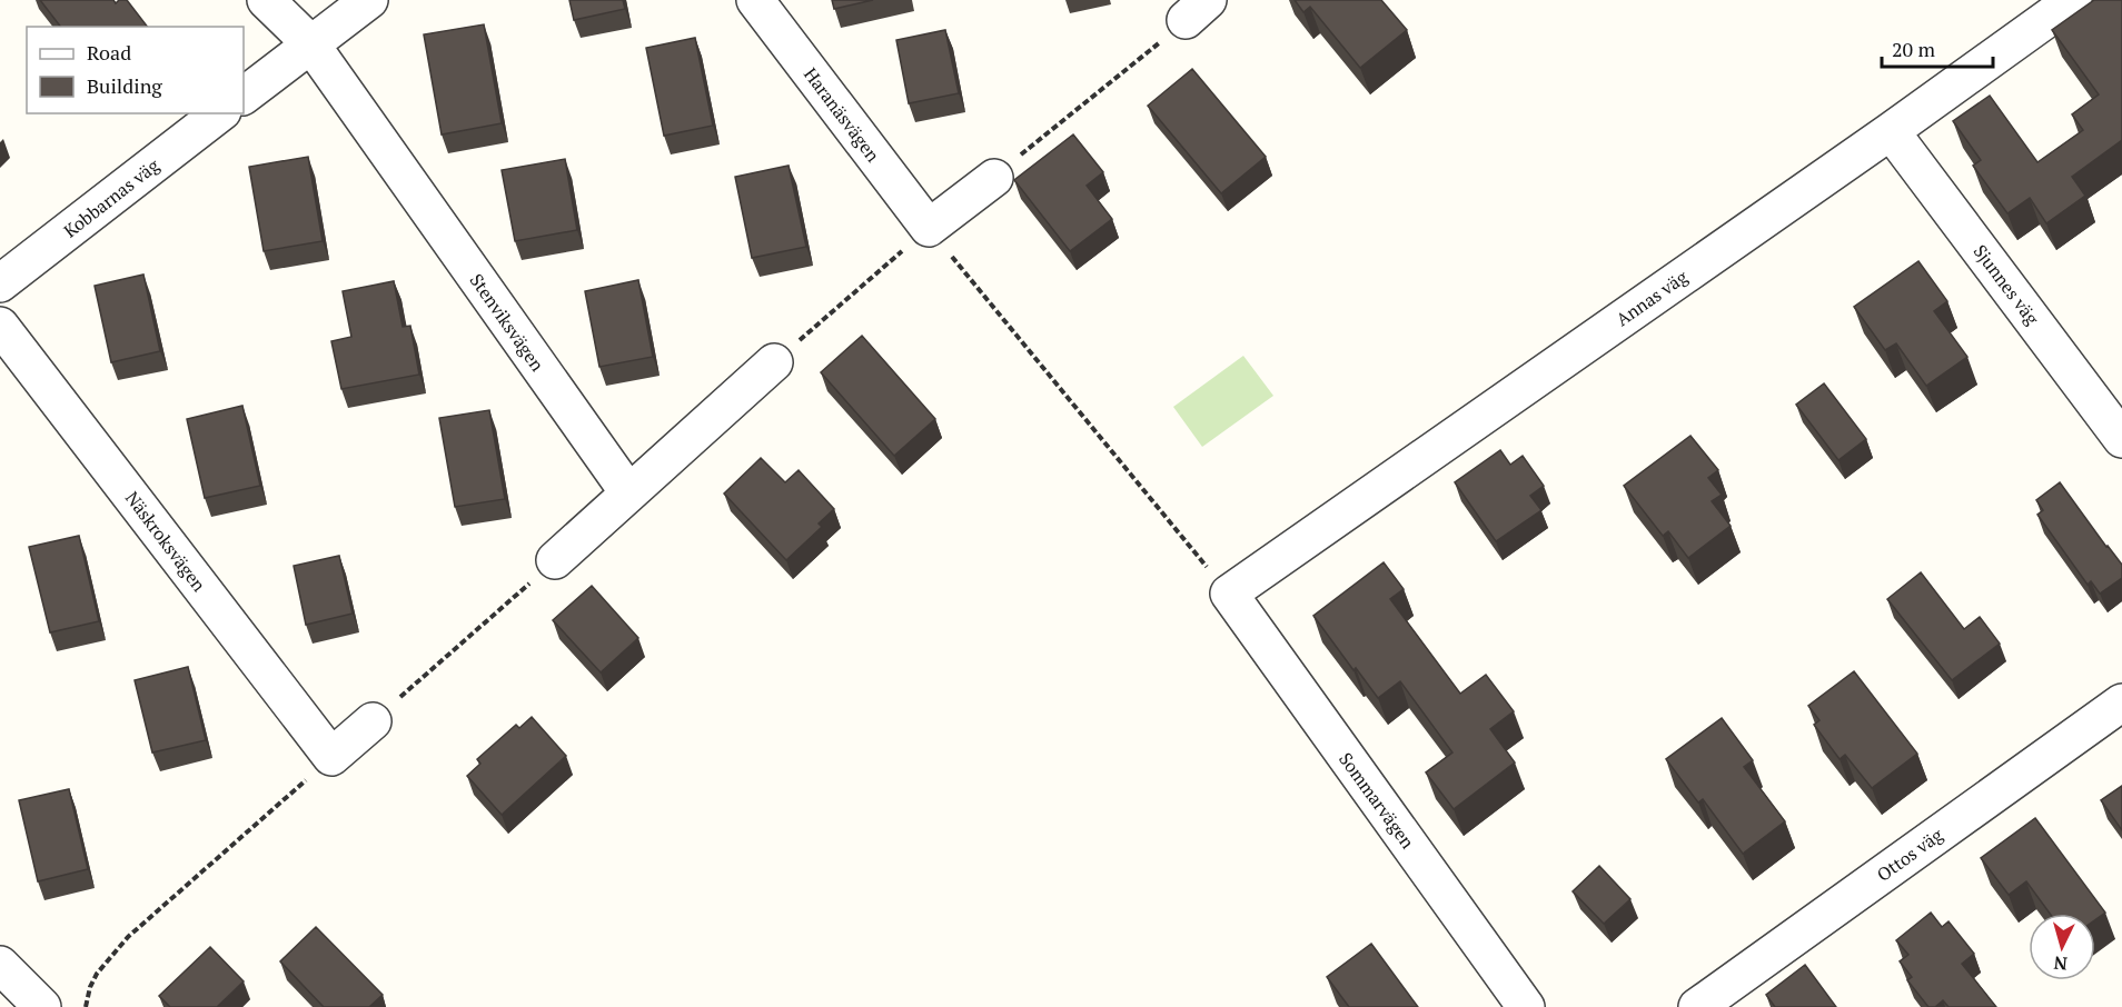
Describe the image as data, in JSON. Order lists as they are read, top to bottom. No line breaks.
{"streets":{"street":["Haranäsvägen","Kobbarnas väg","Sjunnes väg","Annas väg","Stenviksvägen","Näskroksvägen","Sommarvägen","Ottos väg"]},"crossings":[["Sjunnes väg","Annas väg"],["Annas väg","Sommarvägen"]],"legend":["Road","Building"],"scale_bar":"20 m","north":"bottom"}
